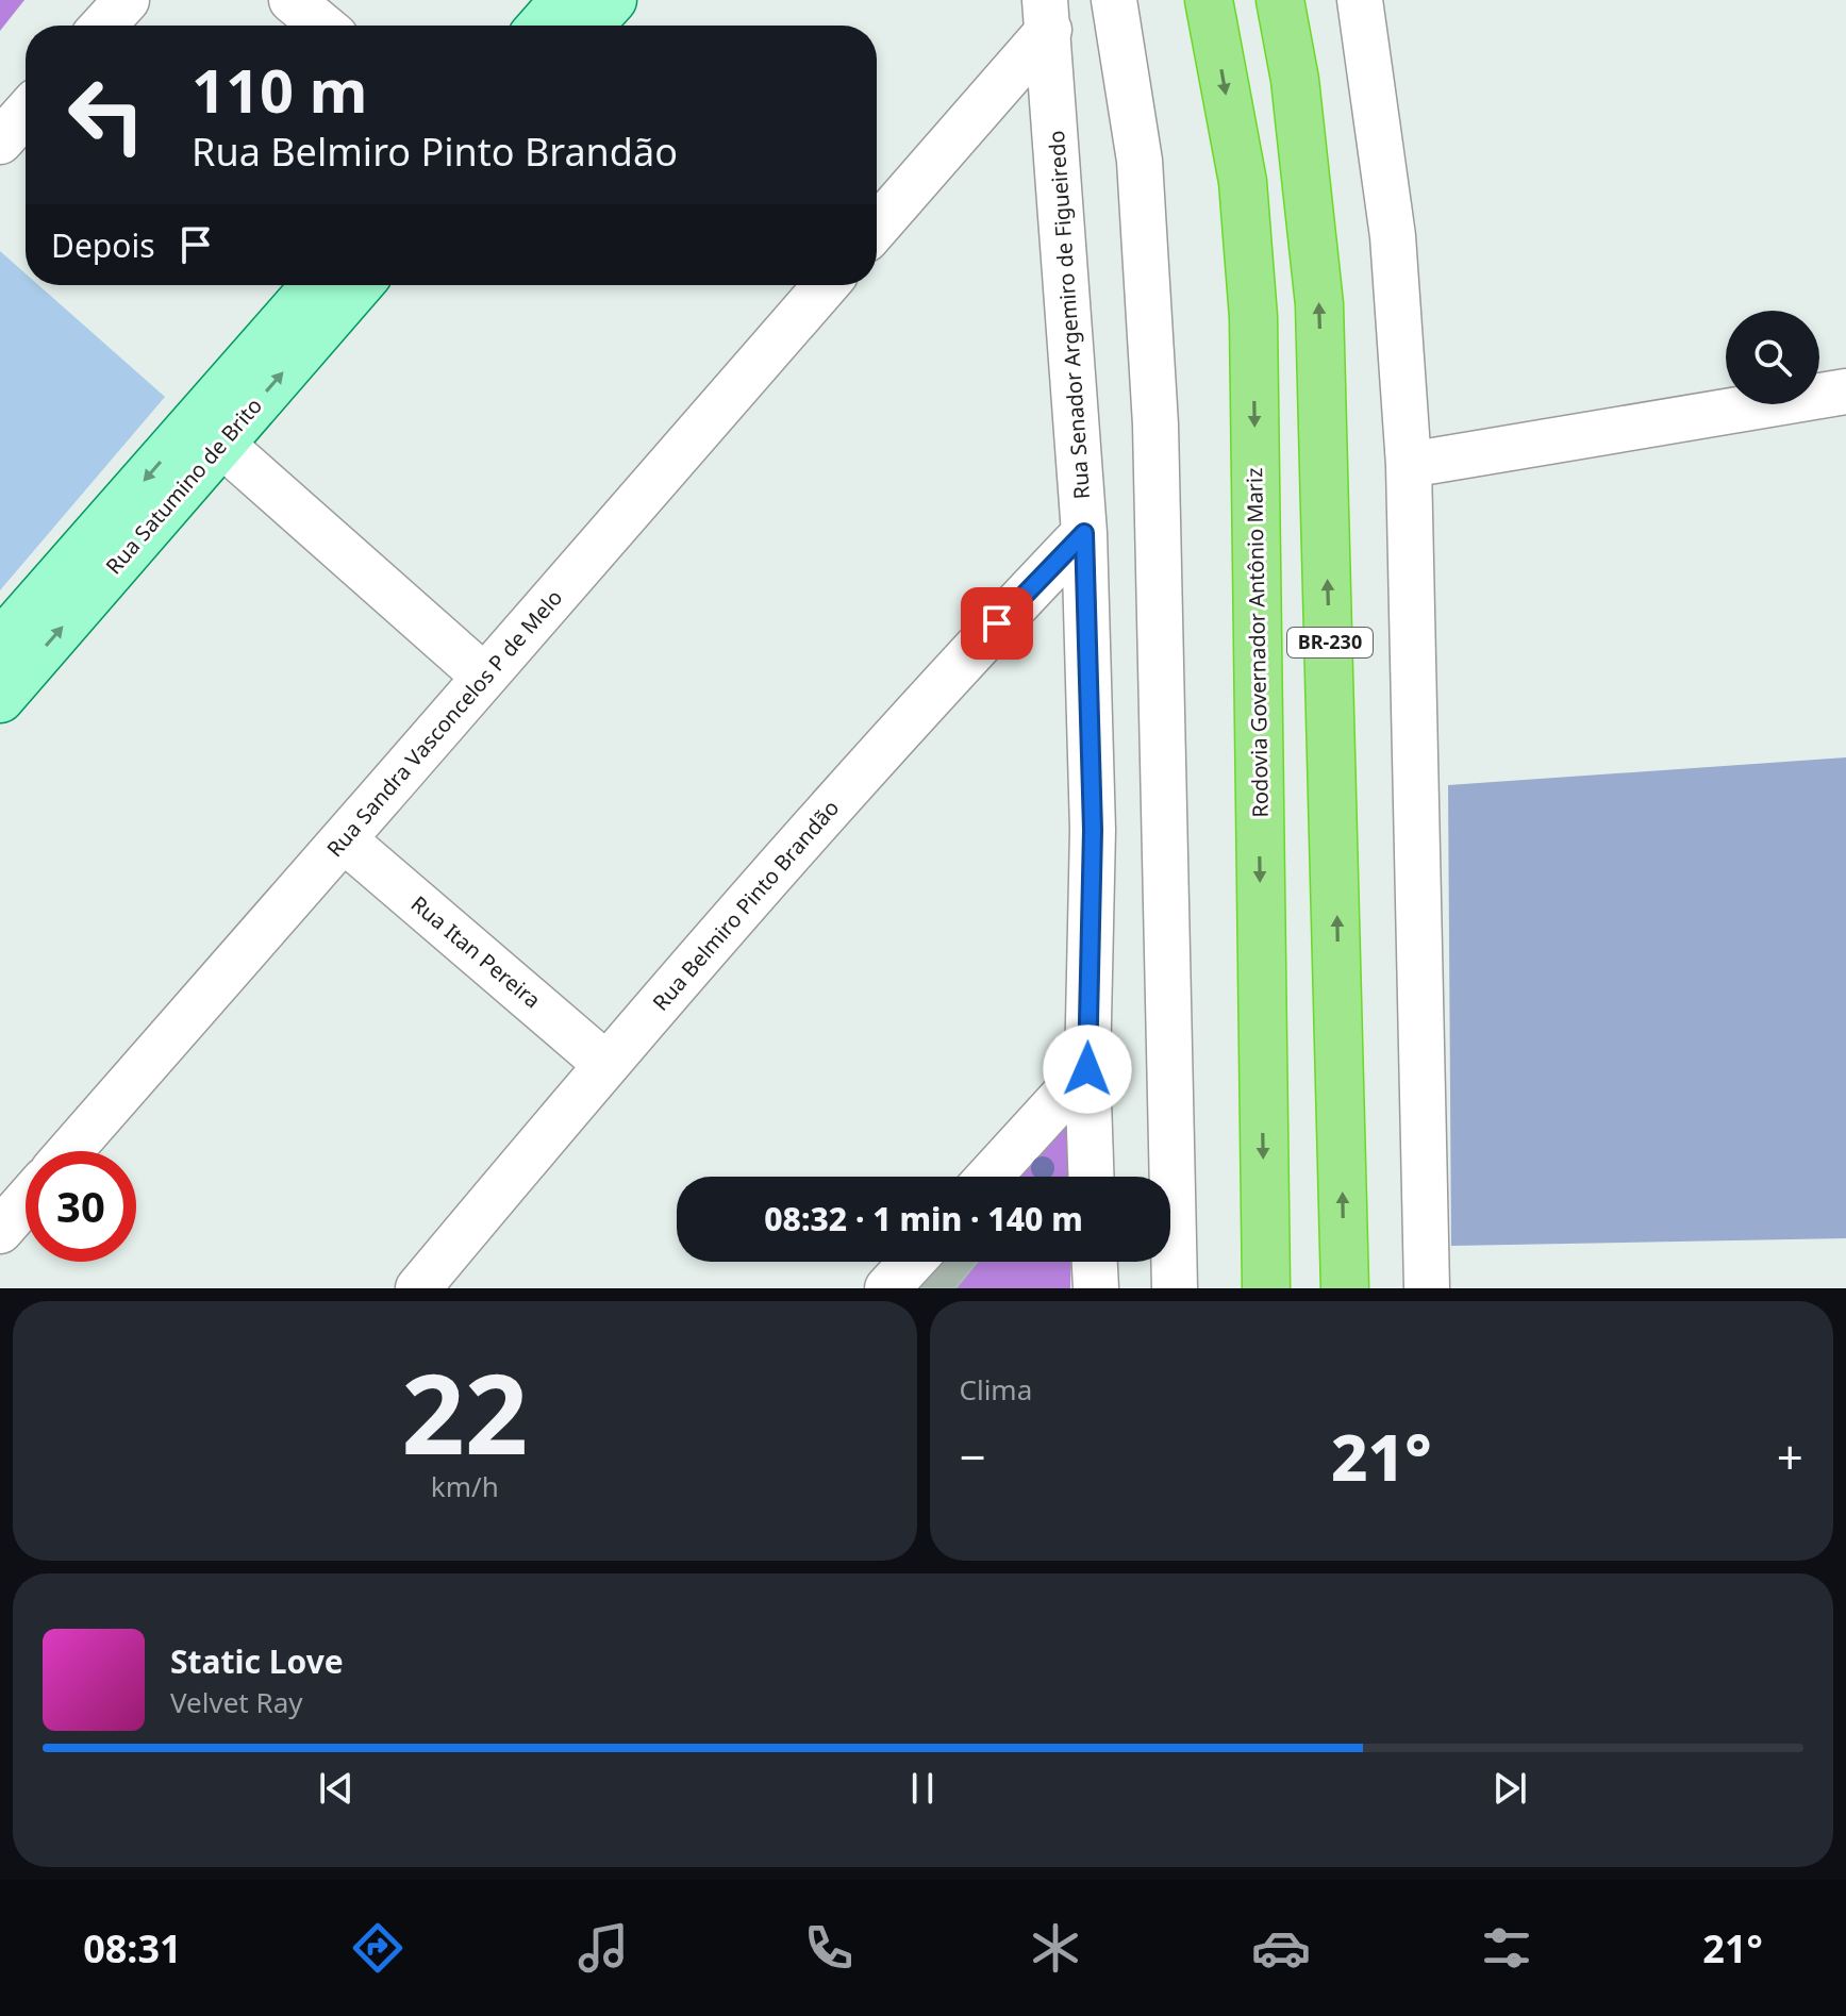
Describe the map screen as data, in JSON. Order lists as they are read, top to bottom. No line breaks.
{"streets":{"highway":["Rodovia Governador Antônio Mariz","BR-230"],"main road":["Rua Satumino de Brito"],"street":["Rua Senador Argemiro de Figueiredo","Rua Sandra Vasconcelos P de Melo","Rua Belmiro Pinto Brandão","Rua Itan Pereira"]},"crossings":[["Rua Senador Argemiro de Figueiredo","Rua Belmiro Pinto Brandão"],["Rua Sandra Vasconcelos P de Melo","Rua Itan Pereira"],["Rua Belmiro Pinto Brandão","Rua Itan Pereira"]],"page":{"turn":["110 m","Rua Belmiro Pinto Brandão"],"then":"Depois","limit":"30","trip":"08:32 · 1 min · 140 m","tile":[["22","km/h"],"Clima"],"heat":["−","21°","+"],"song":["Static Love","Velvet Ray"],"tabs":["08:31","21°"]}}
